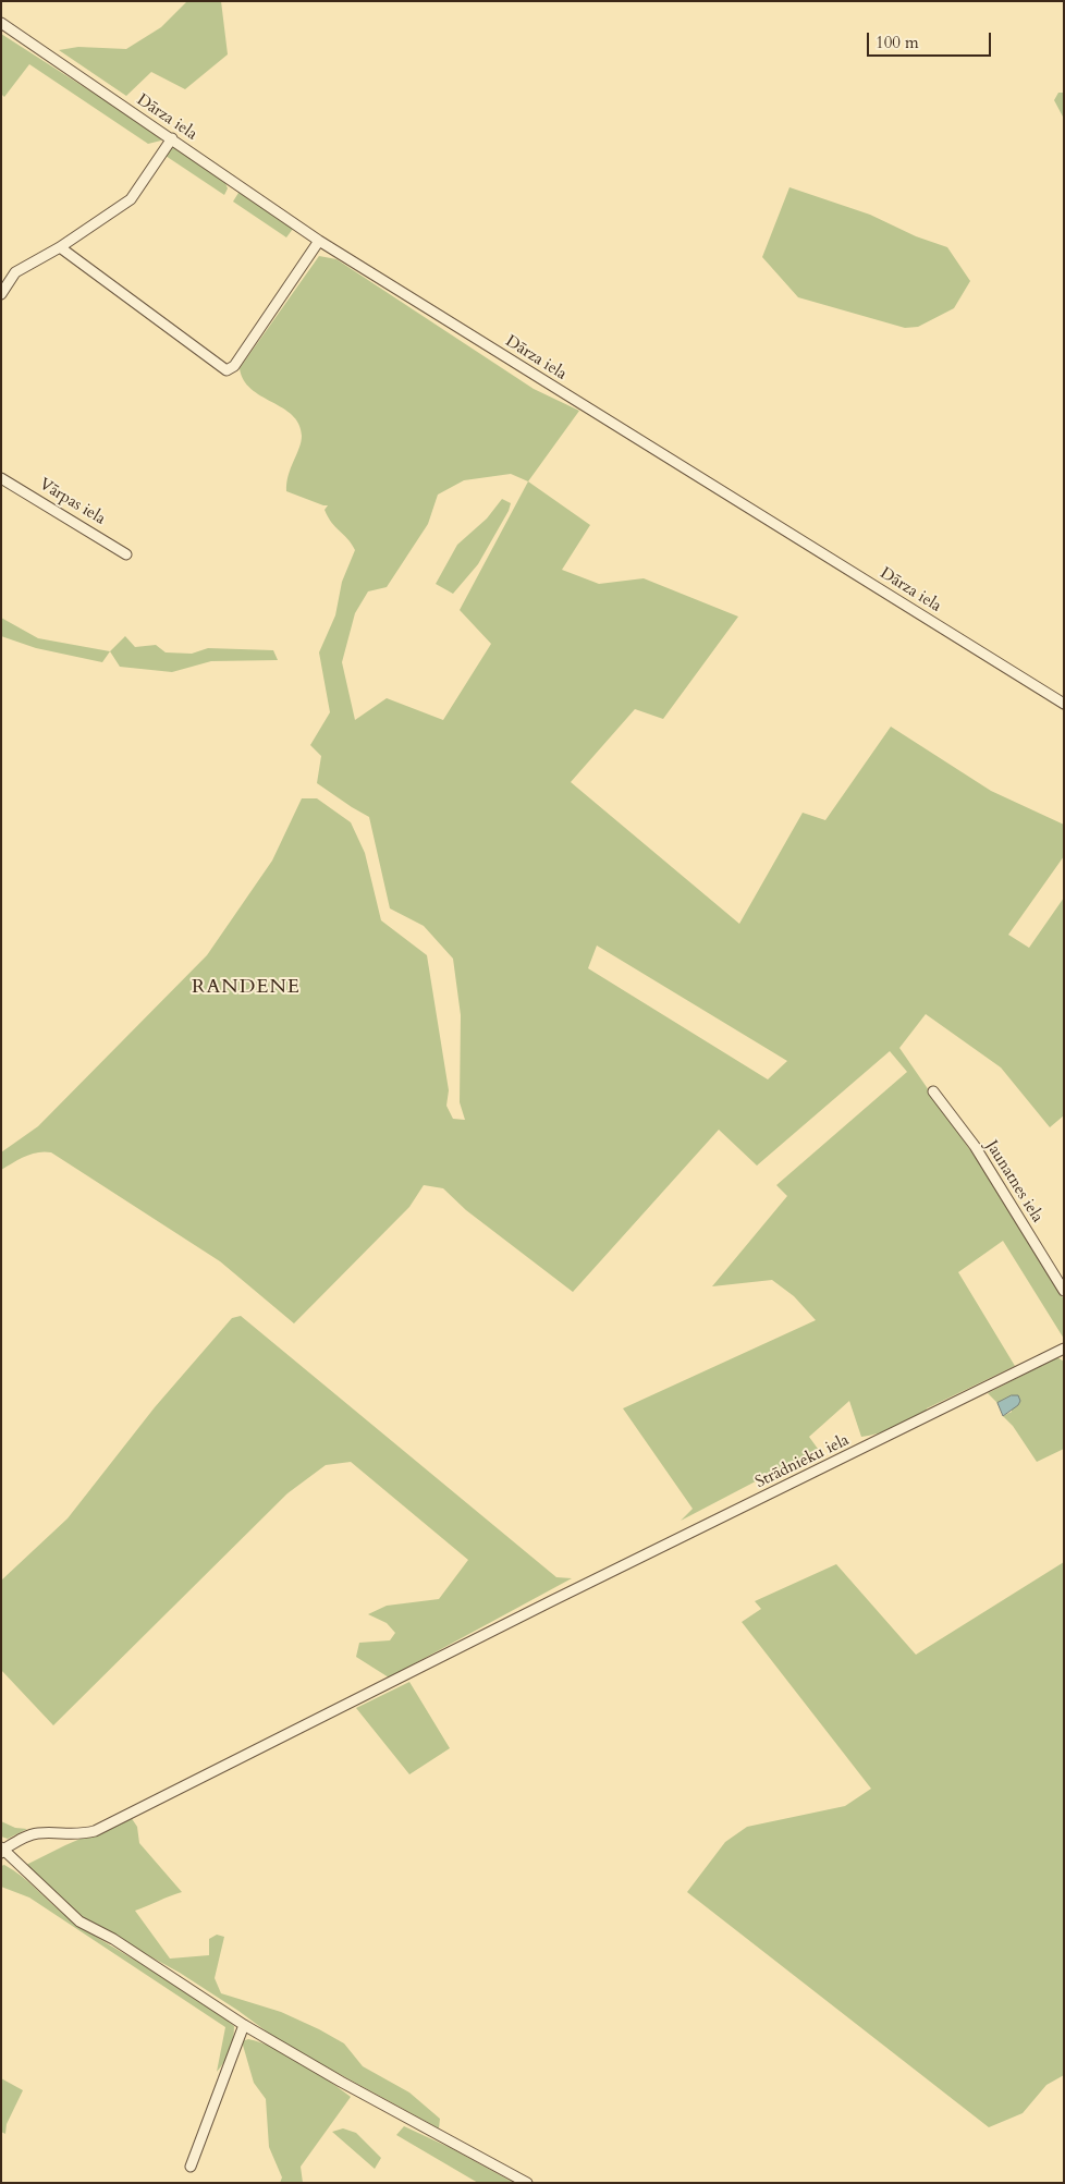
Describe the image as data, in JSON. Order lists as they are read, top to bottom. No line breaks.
{"streets":{"street":["Dārza iela","Vārpas iela","Jaunatnes iela","Strādnieku iela"]},"districts":["RANDENE"],"scale_bar":"100 m"}
